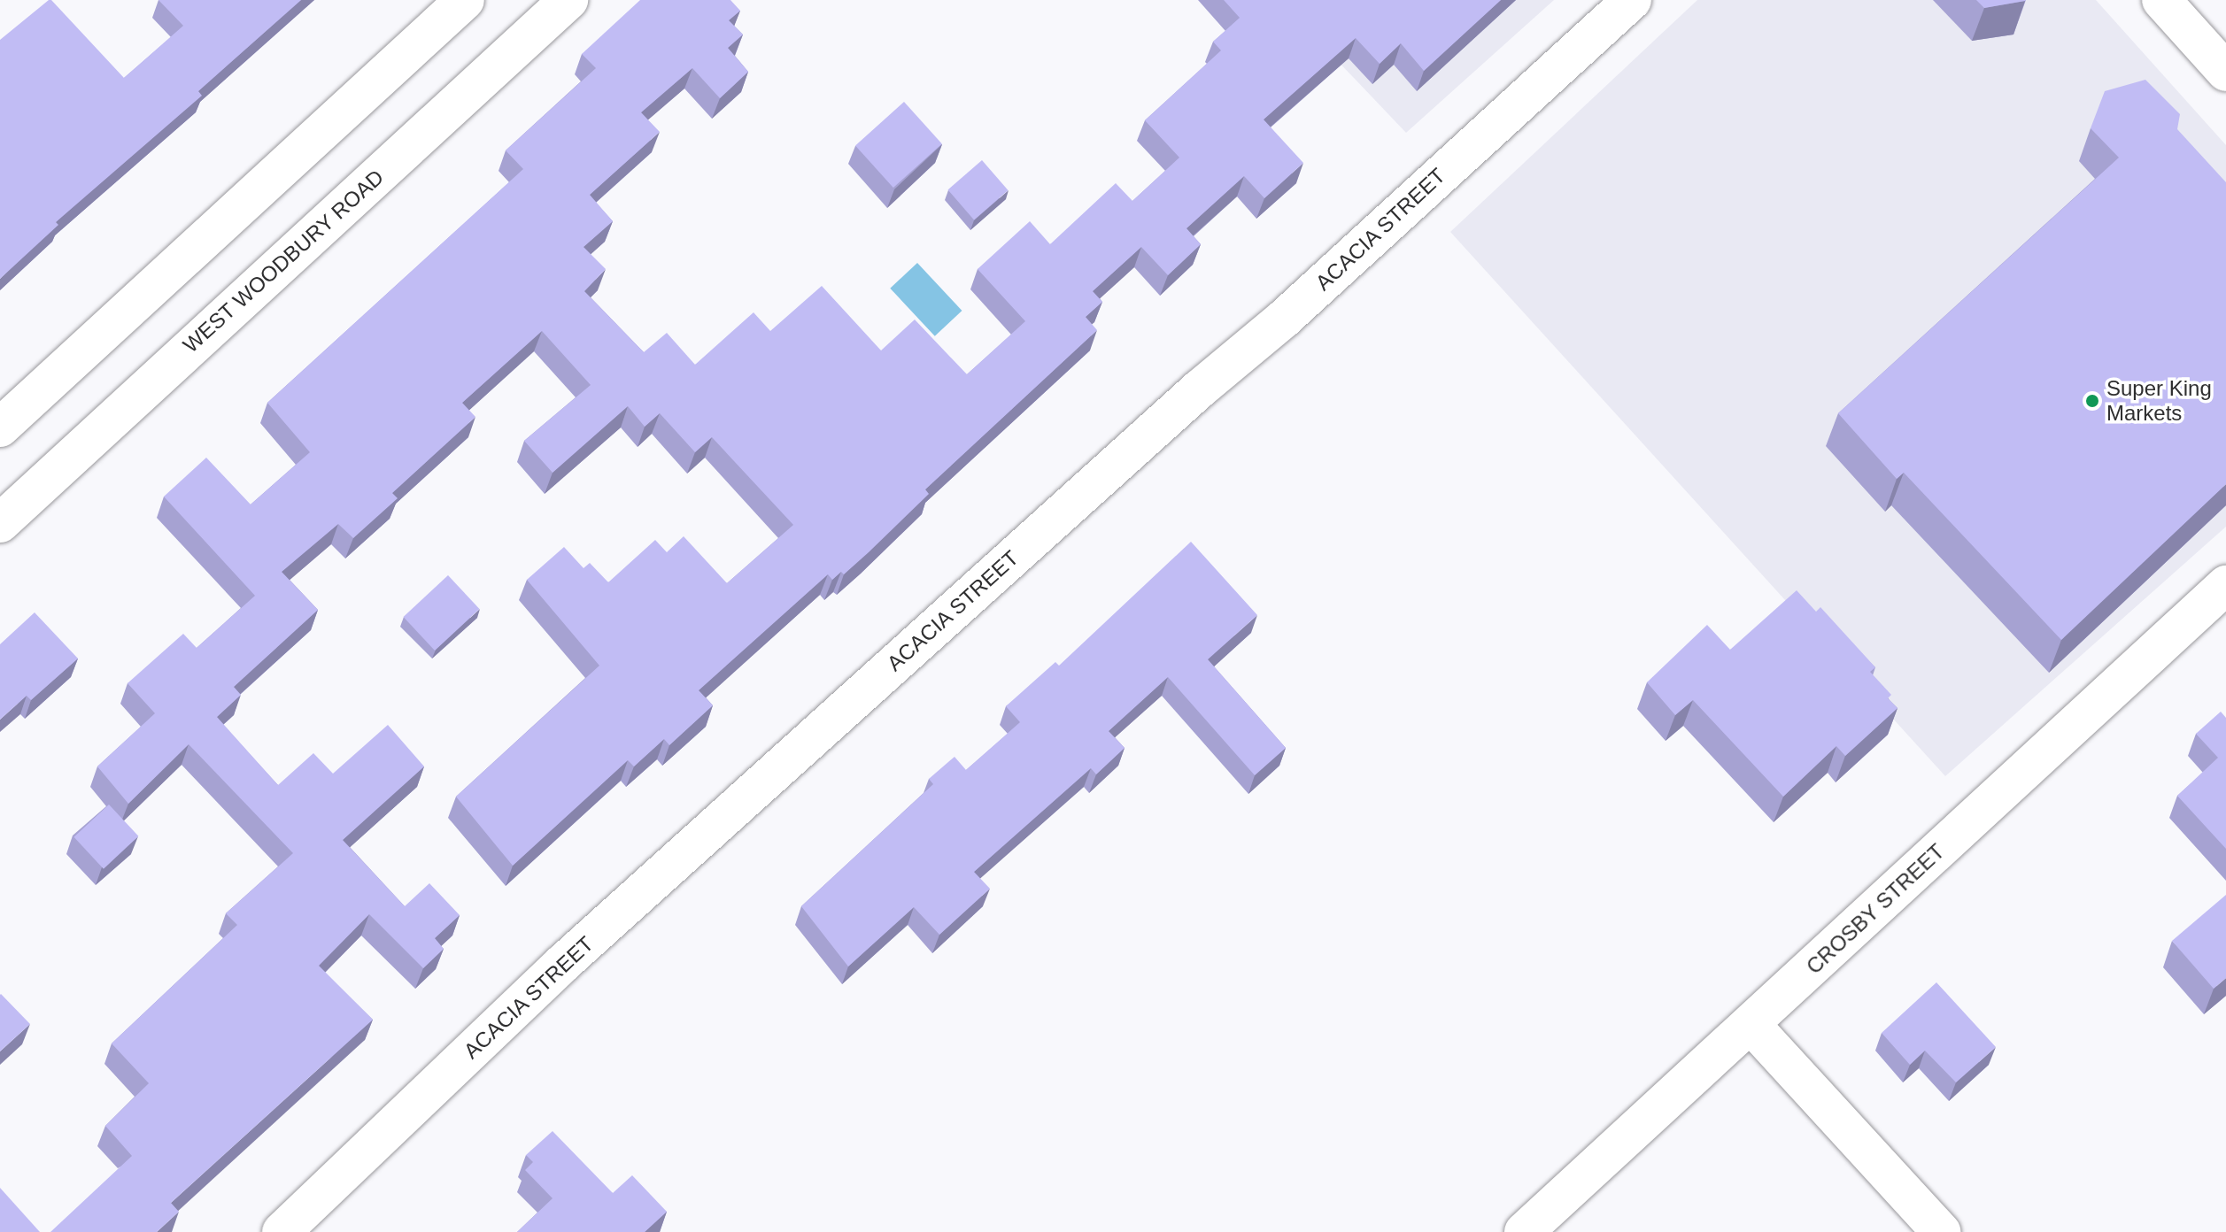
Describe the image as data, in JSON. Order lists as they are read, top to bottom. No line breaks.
{"streets":{"street":["ACACIA STREET","WEST WOODBURY ROAD","CROSBY STREET"]},"places":["Super King Markets"]}
